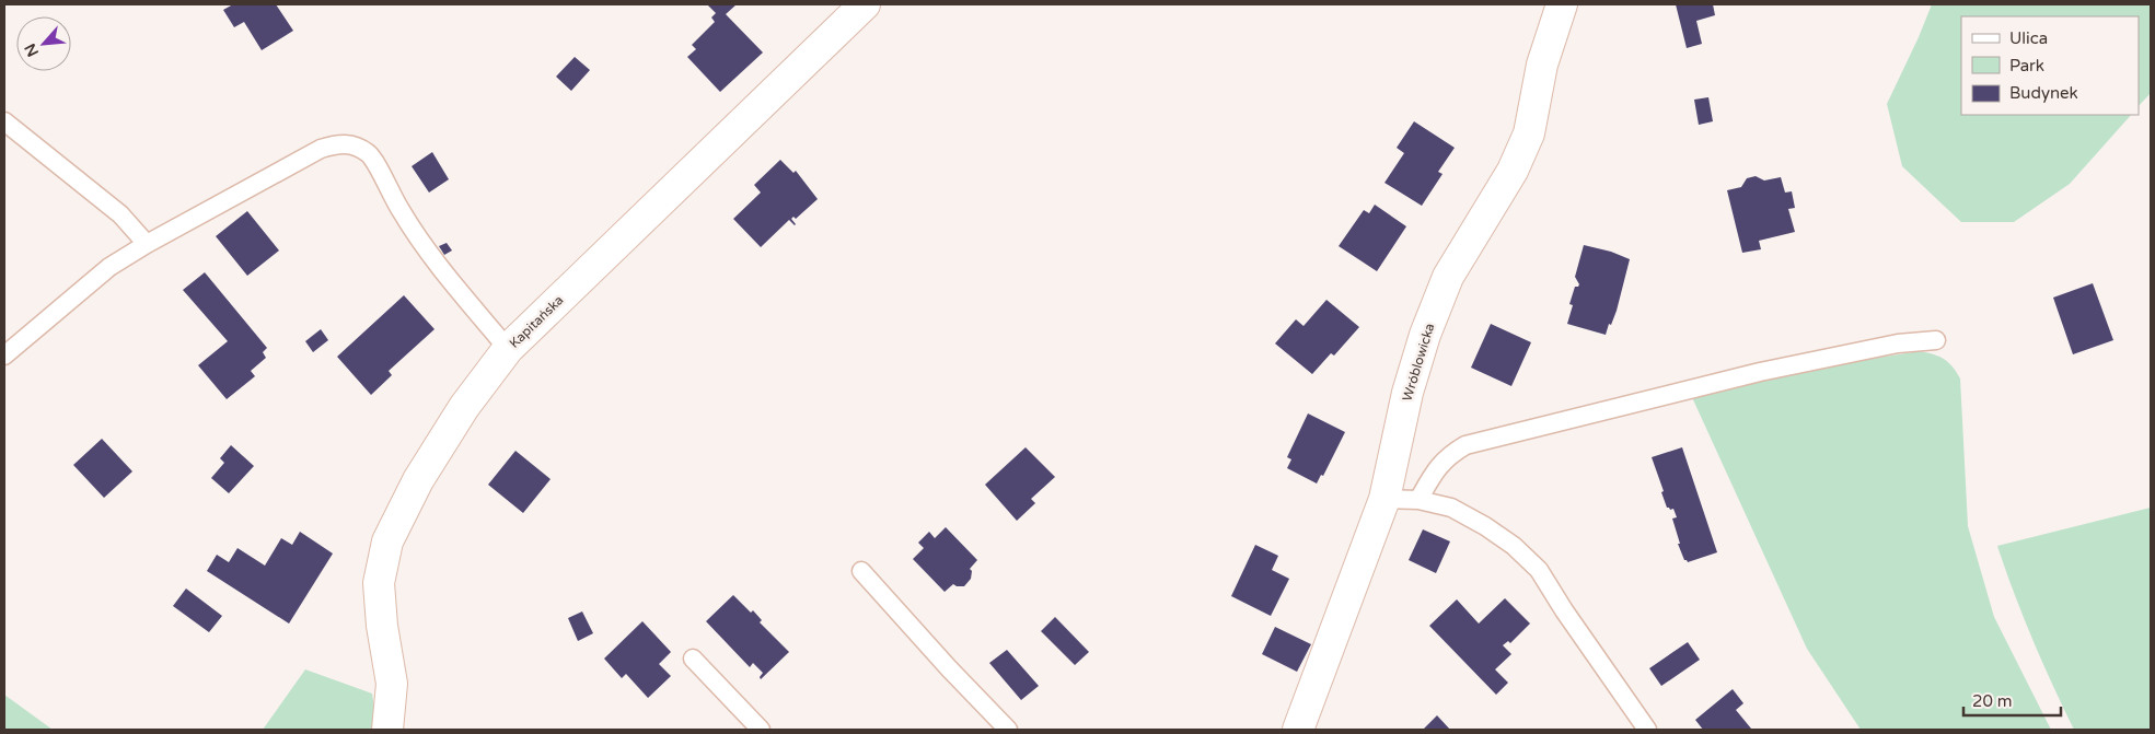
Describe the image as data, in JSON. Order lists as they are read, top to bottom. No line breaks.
{"streets":{"street":["Kapitańska","Wróblowicka"]},"legend":["Ulica","Park","Budynek"],"scale_bar":"20 m","north":"bottom left"}
